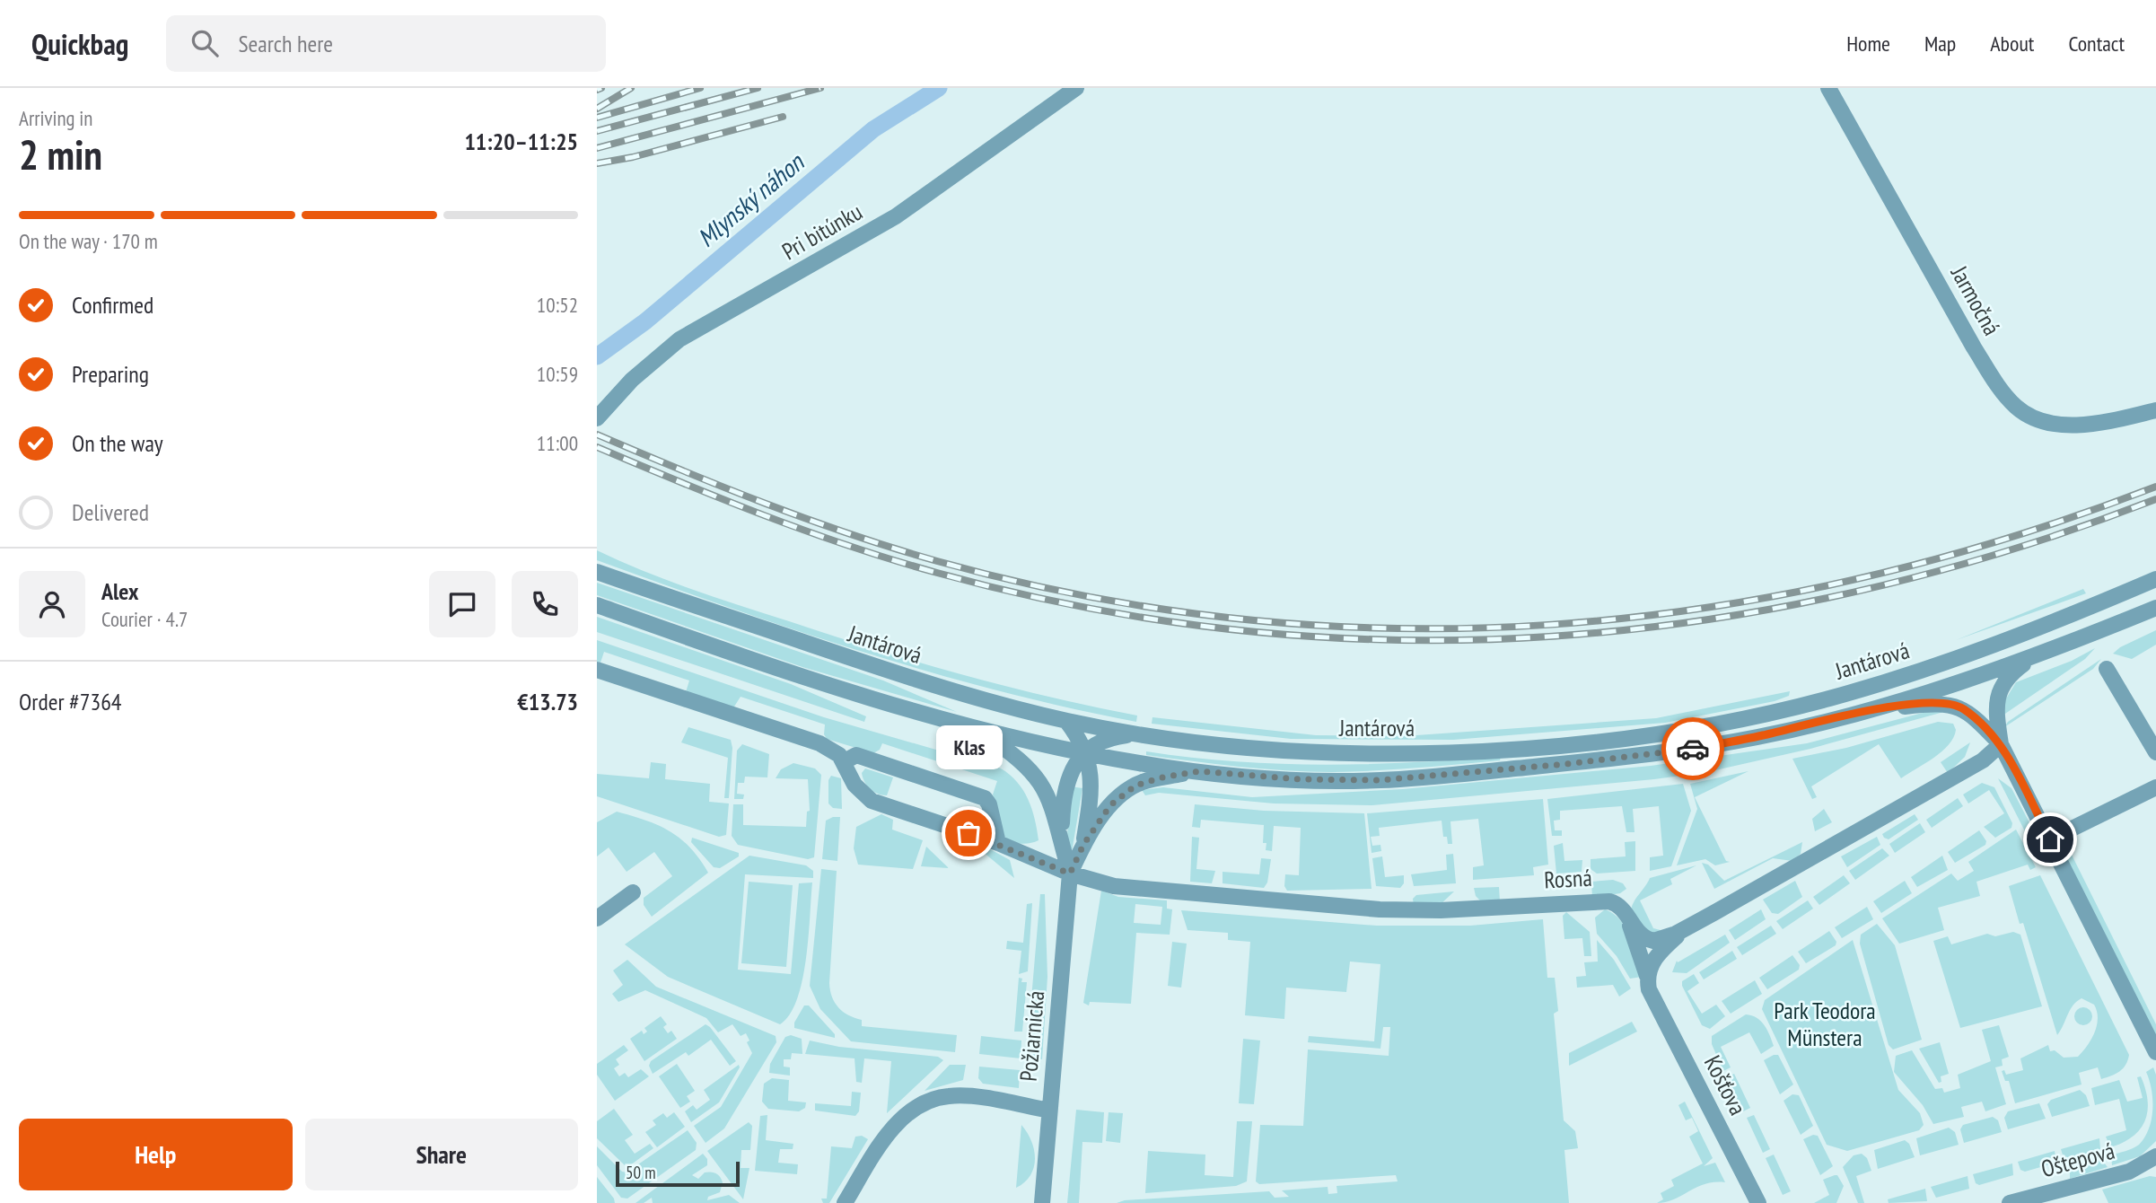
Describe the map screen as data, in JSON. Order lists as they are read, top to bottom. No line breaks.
{"streets":{"street":["Pri bitúnku","Jarmočná","Jantárová","Rosná","Požiarnická","Košťova","Oštepová"]},"crossings":[["Jantárová","Požiarnická"],["Rosná","Požiarnická"],["Rosná","Košťova"]],"water":["Mlynský náhon"],"parks":["Park Teodora Münstera"],"places":["Klas"],"scale_bar":"50 m","page":{"header":"Quickbag","search":"Search here","nav":["Home","Map","About","Contact"],"heading":["2 min","Arriving in","11:20–11:25"],"panel":["Alex","Courier · 4.7","Order #7364","€13.73"],"bar":"On the way · 170 m","list":[["Confirmed","10:52"],["Preparing","10:59"],["On the way","11:00"],"Delivered"],"bubble":"Klas","buttons":["Help","Share"],"scale":"50 m"}}
